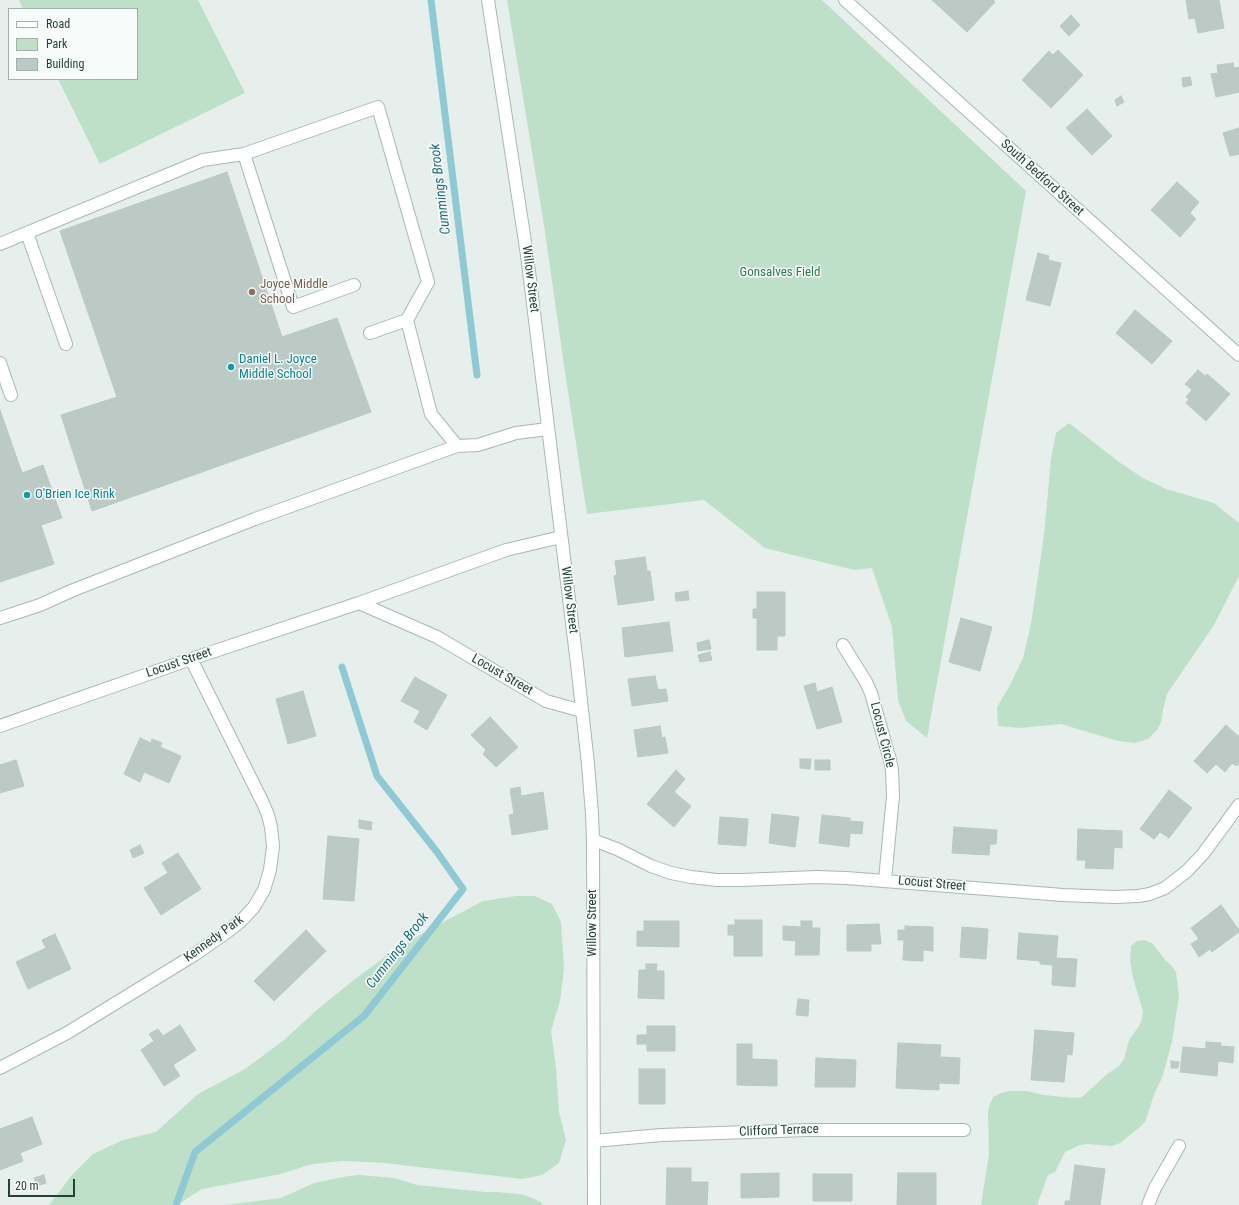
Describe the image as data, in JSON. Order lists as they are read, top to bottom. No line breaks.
{"streets":{"street":["South Bedford Street","Willow Street","Locust Street","Locust Circle","Kennedy Park","Clifford Terrace"]},"crossings":[["Willow Street","Locust Street"],["Willow Street","Clifford Terrace"],["Locust Street","Locust Circle"],["Locust Street","Kennedy Park"]],"water":["Cummings Brook"],"parks":["Gonsalves Field"],"places":["Joyce Middle School","Daniel L. Joyce Middle School","O'Brien Ice Rink"],"legend":["Road","Park","Building"],"scale_bar":"20 m"}
